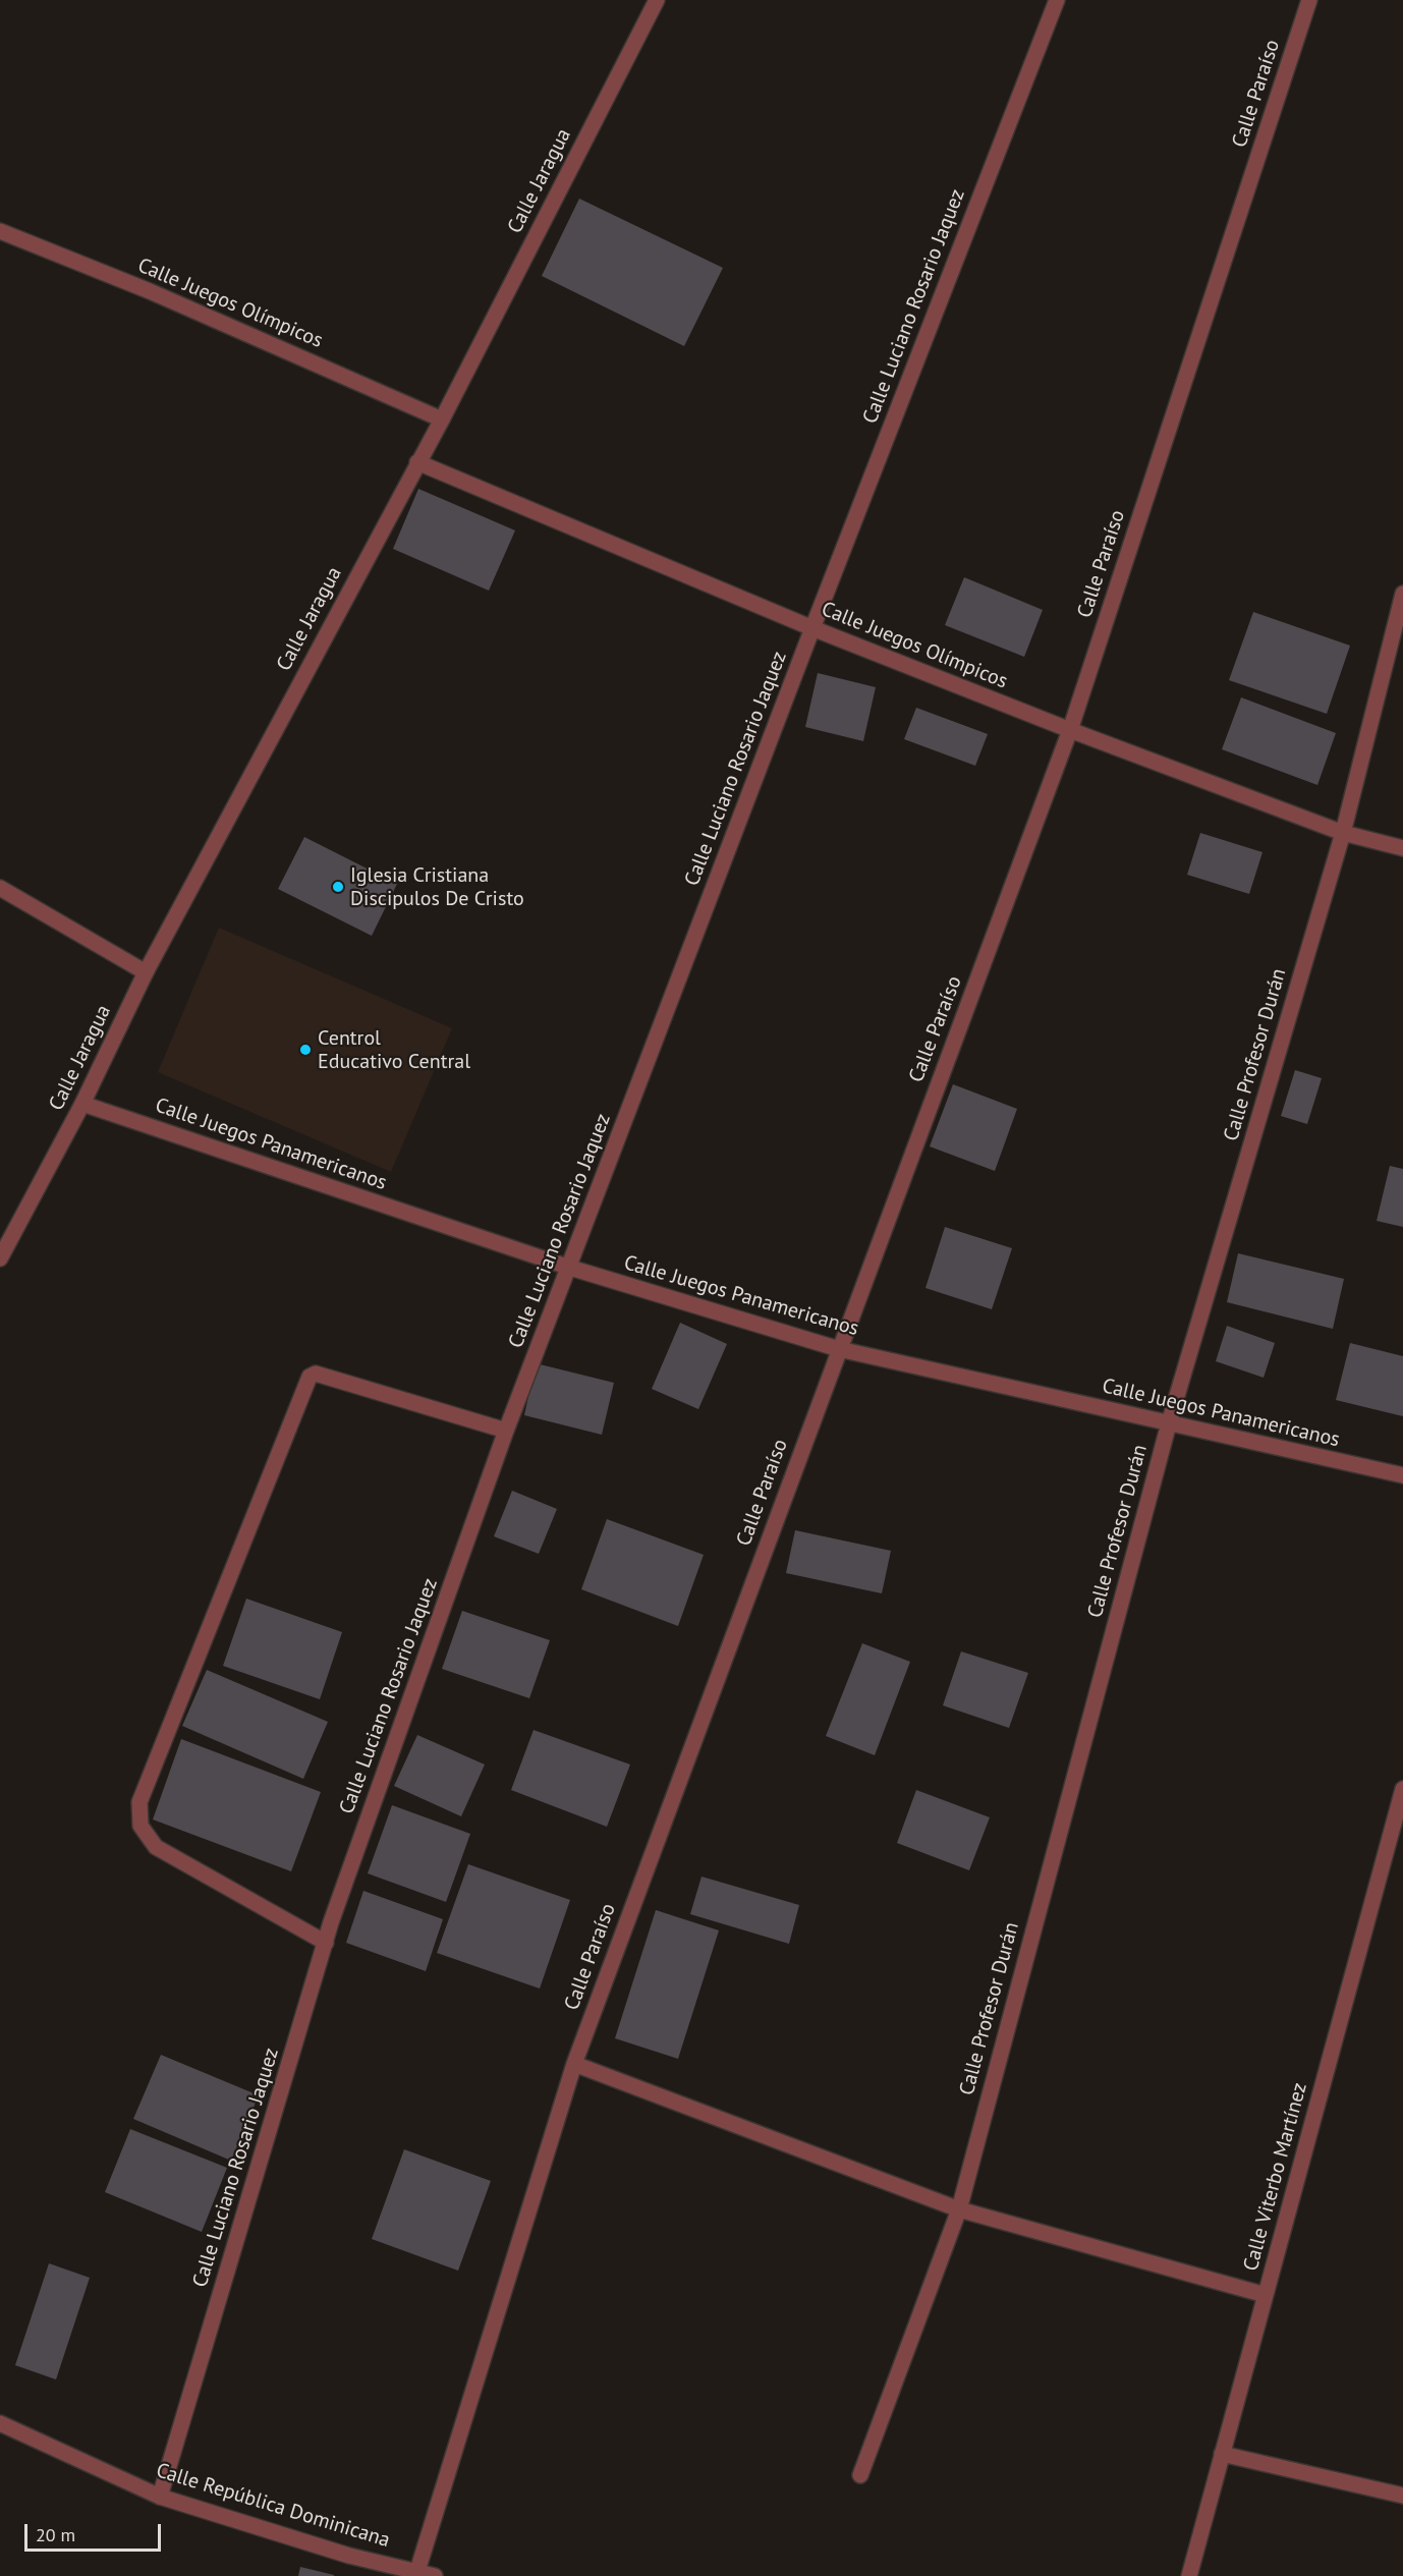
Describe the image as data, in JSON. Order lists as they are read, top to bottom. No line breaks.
{"streets":{"street":["Calle Paraíso","Calle Jaragua","Calle Juegos Olímpicos","Calle Luciano Rosario Jaquez","Calle Profesor Durán","Calle Juegos Panamericanos","Calle Viterbo Martínez","Calle República Dominicana"]},"crossings":[["Calle Paraíso","Calle Juegos Olímpicos"],["Calle Paraíso","Calle Juegos Panamericanos"],["Calle Paraíso","Calle República Dominicana"],["Calle Jaragua","Calle Juegos Olímpicos"],["Calle Jaragua","Calle Juegos Panamericanos"],["Calle Juegos Olímpicos","Calle Luciano Rosario Jaquez"],["Calle Juegos Olímpicos","Calle Profesor Durán"],["Calle Luciano Rosario Jaquez","Calle Juegos Panamericanos"],["Calle Luciano Rosario Jaquez","Calle República Dominicana"],["Calle Profesor Durán","Calle Juegos Panamericanos"]],"places":["Iglesia Cristiana Discipulos De Cristo","Centrol Educativo Central"],"scale_bar":"20 m"}
